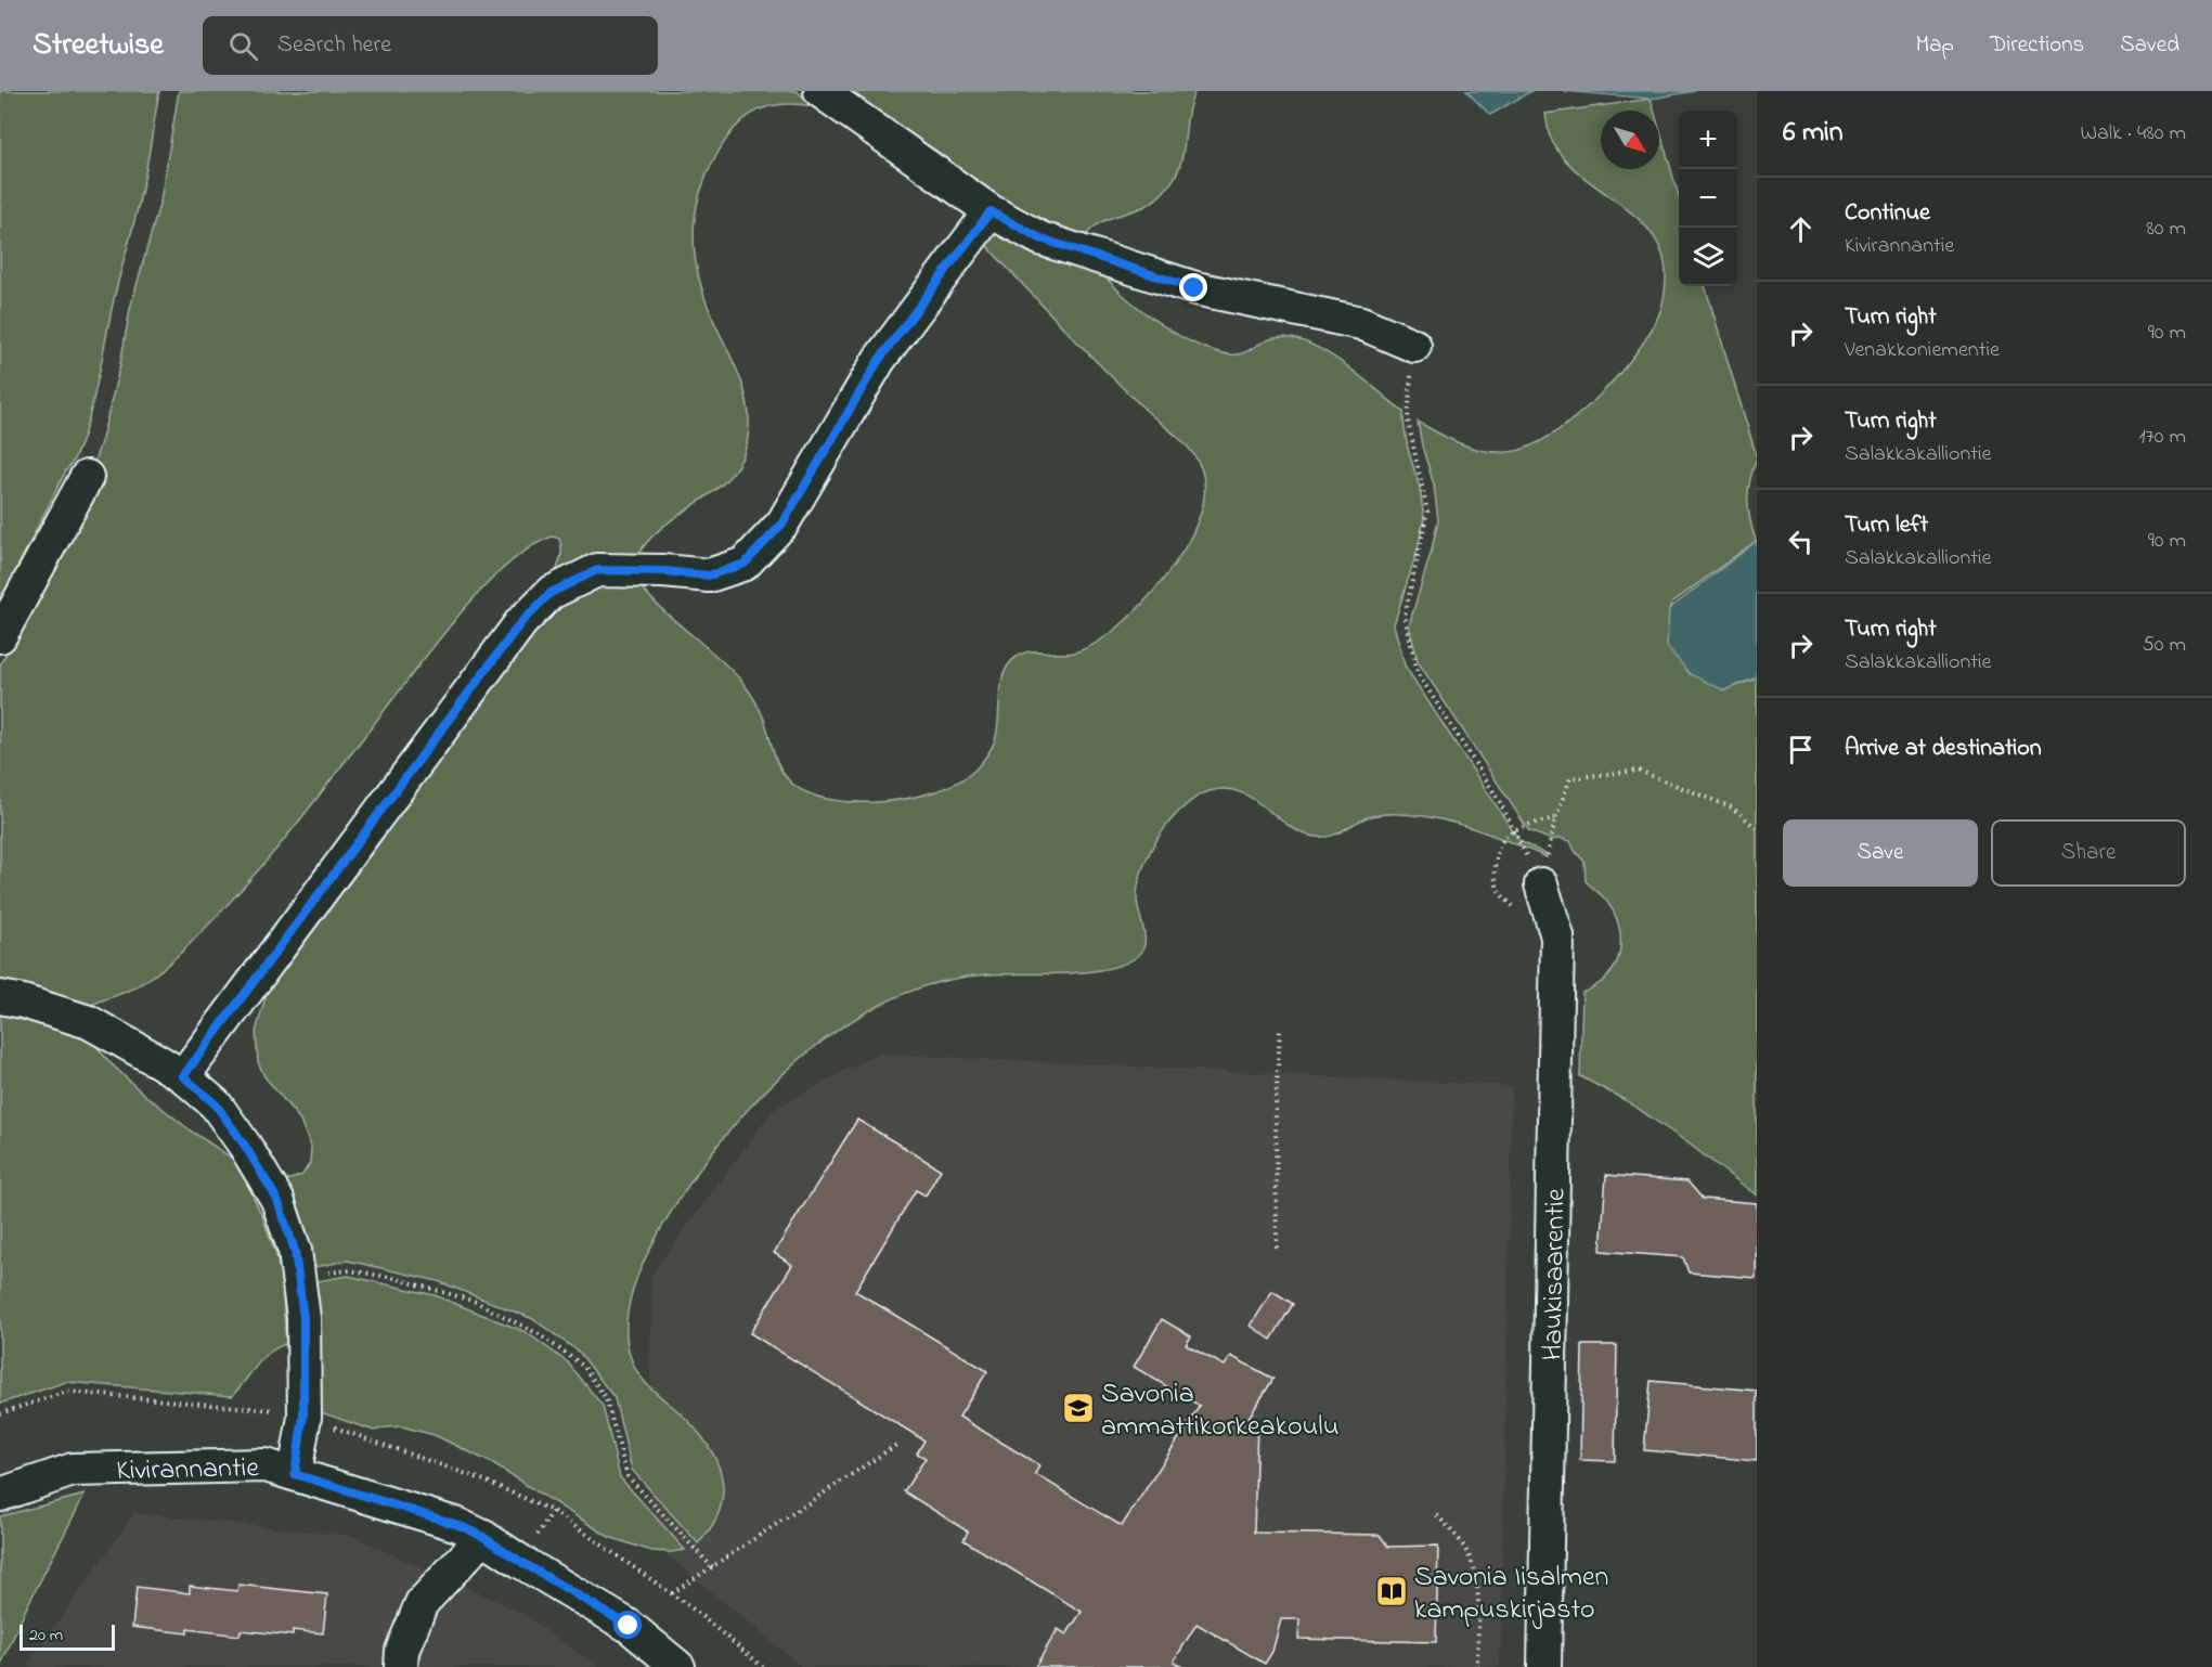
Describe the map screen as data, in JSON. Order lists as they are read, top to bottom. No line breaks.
{"streets":{"street":["Haukisaarentie","Kivirannantie"]},"places":{"school or university":["Savonia ammattikorkeakoulu"],"library":["Savonia Iisalmen kampuskirjasto"]},"scale_bar":"20 m","north":"bottom right","page":{"header":"Streetwise","search":"Search here","nav":["Map","Directions","Saved"],"heading":["6 min","Walk · 480 m"],"map_buttons":["+","−"],"list":[["Continue","Kivirannantie","80 m"],["Turn right","Venakkoniementie","90 m"],["Turn right","Salakkakalliontie","170 m"],["Turn left","Salakkakalliontie","90 m"],["Turn right","Salakkakalliontie","50 m"],"Arrive at destination"],"buttons":["Save","Share"],"scale":"20 m"}}
